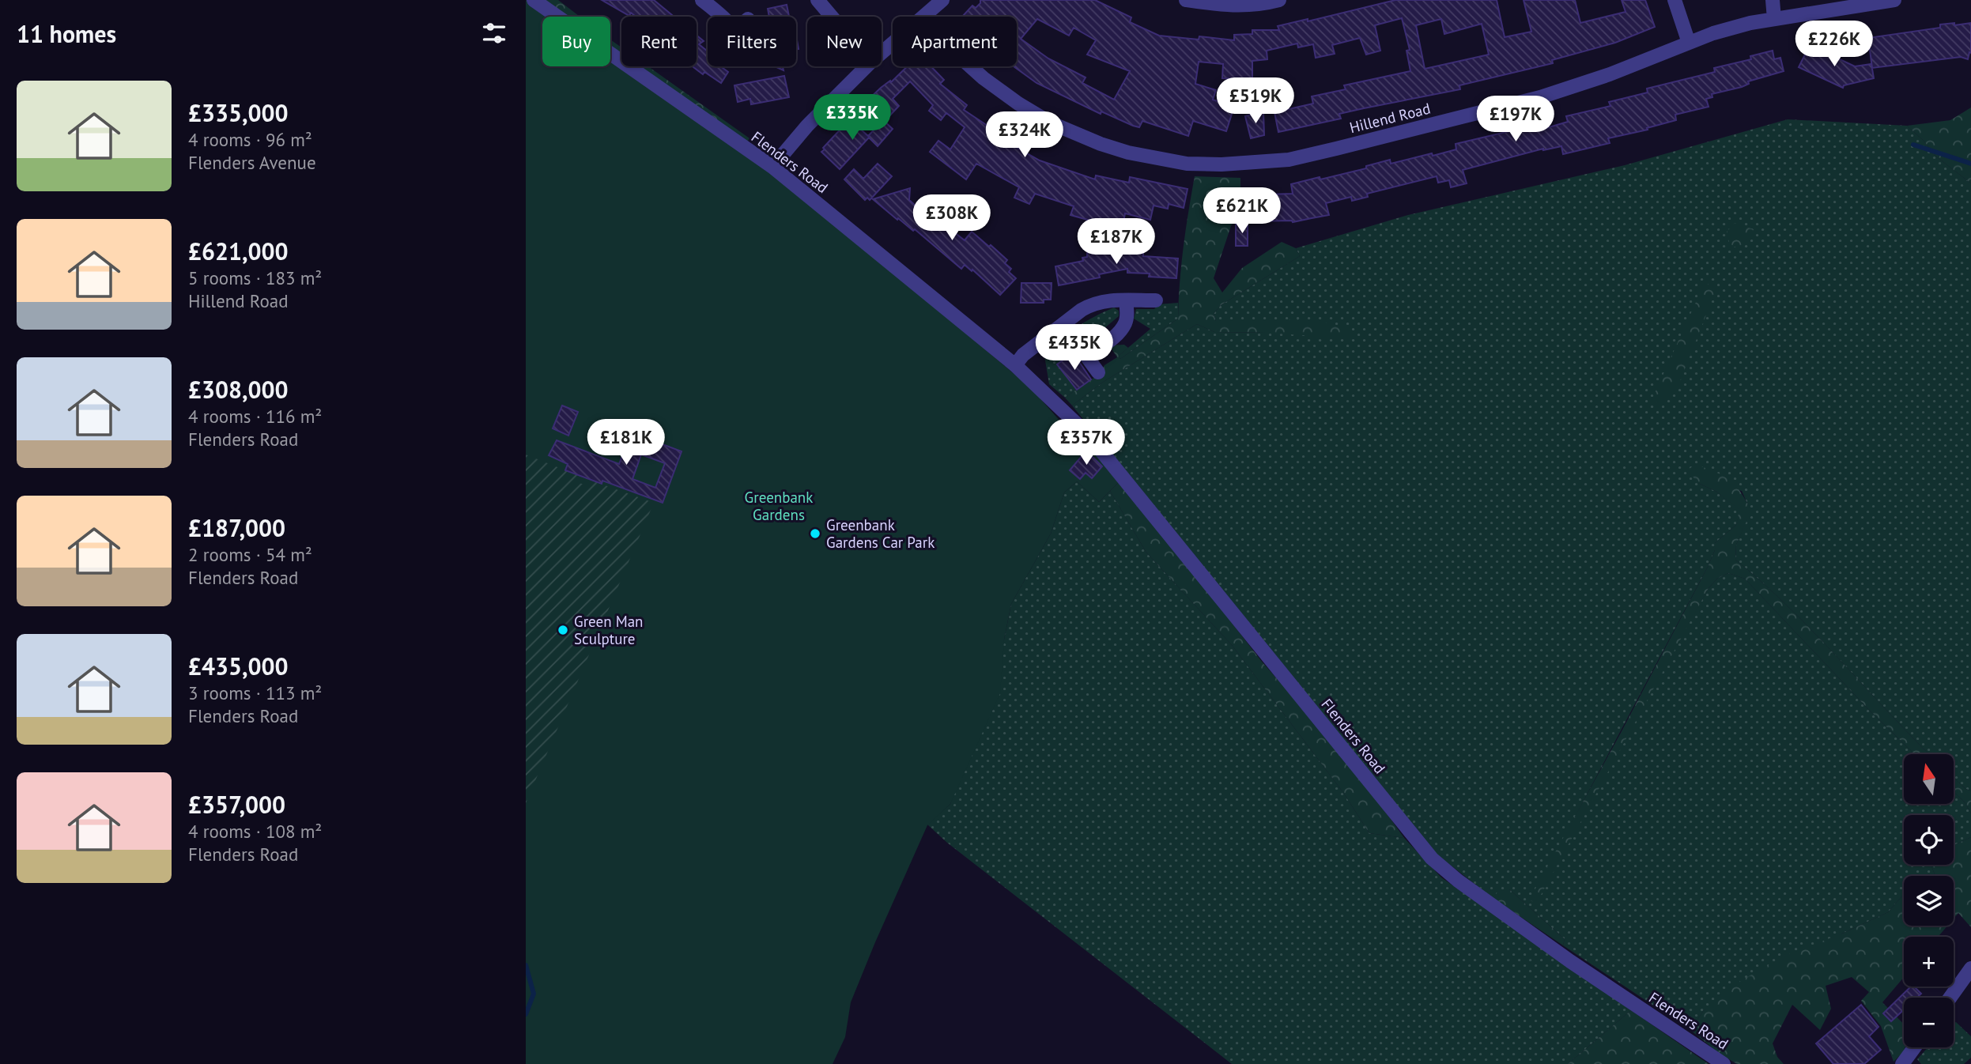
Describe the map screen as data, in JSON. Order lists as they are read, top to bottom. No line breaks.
{"streets":{"street":["Hillend Road","Flenders Road"]},"parks":["Greenbank Gardens"],"places":["Greenbank Gardens Car Park","Green Man Sculpture"],"north":"top","page":{"heading":"11 homes","chip":["Buy","Rent","Filters","New","Apartment"],"price":["£226K","£519K","£335K","£197K","£324K","£621K","£308K","£187K","£435K","£181K","£357K"],"list":[{"name":"£335,000","note":"4 rooms · 96 m² · Flenders Avenue"},{"name":"£621,000","note":"5 rooms · 183 m² · Hillend Road"},{"name":"£308,000","note":"4 rooms · 116 m² · Flenders Road"},{"name":"£187,000","note":"2 rooms · 54 m² · Flenders Road"},{"name":"£435,000","note":"3 rooms · 113 m² · Flenders Road"},{"name":"£357,000","note":"4 rooms · 108 m² · Flenders Road"}],"map_buttons":["+","−"]}}
